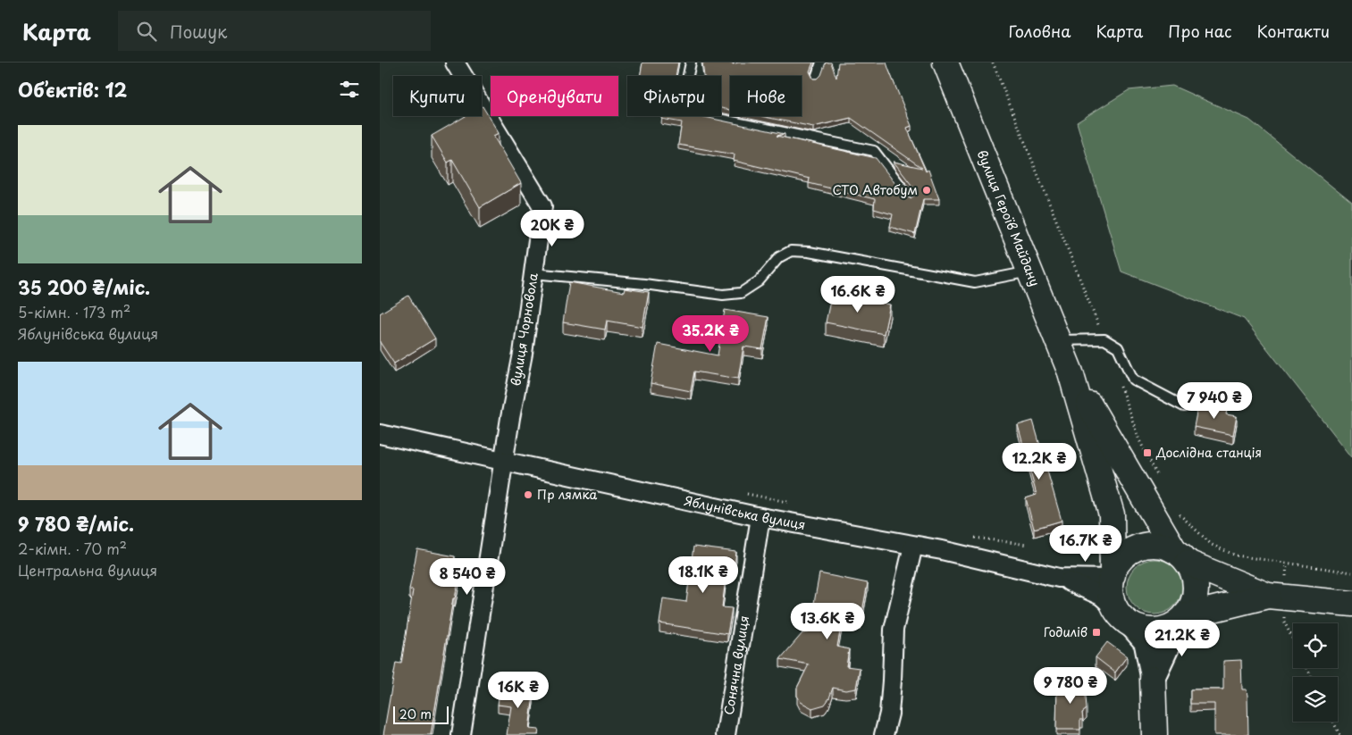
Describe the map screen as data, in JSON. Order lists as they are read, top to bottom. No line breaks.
{"streets":{"main road":["вулиця Героїв Майдану"],"street":["вулиця Чорновола","Яблунівська вулиця","Сонячна вулиця"]},"crossings":[["вулиця Чорновола","Яблунівська вулиця"],["Яблунівська вулиця","Сонячна вулиця"]],"places":{"other":["СТО Автобум","Пр лямка"],"transit":["Дослідна станція","Годилів"]},"scale_bar":"20 m","page":{"header":"Карта","search":"Пошук","nav":["Головна","Карта","Про нас","Контакти"],"heading":"Об’єктів: 12","chip":["Купити","Орендувати","Фільтри","Нове"],"list":[{"name":"35 200 ₴/міс.","note":"5-кімн. · 173 m² · Яблунівська вулиця"},{"name":"9 780 ₴/міс.","note":"2-кімн. · 70 m² · Центральна вулиця"}],"price":["20K ₴","16.6K ₴","35.2K ₴","7 940 ₴","12.2K ₴","16.7K ₴","18.1K ₴","8 540 ₴","13.6K ₴","21.2K ₴","9 780 ₴","16K ₴"],"scale":"20 m"}}
